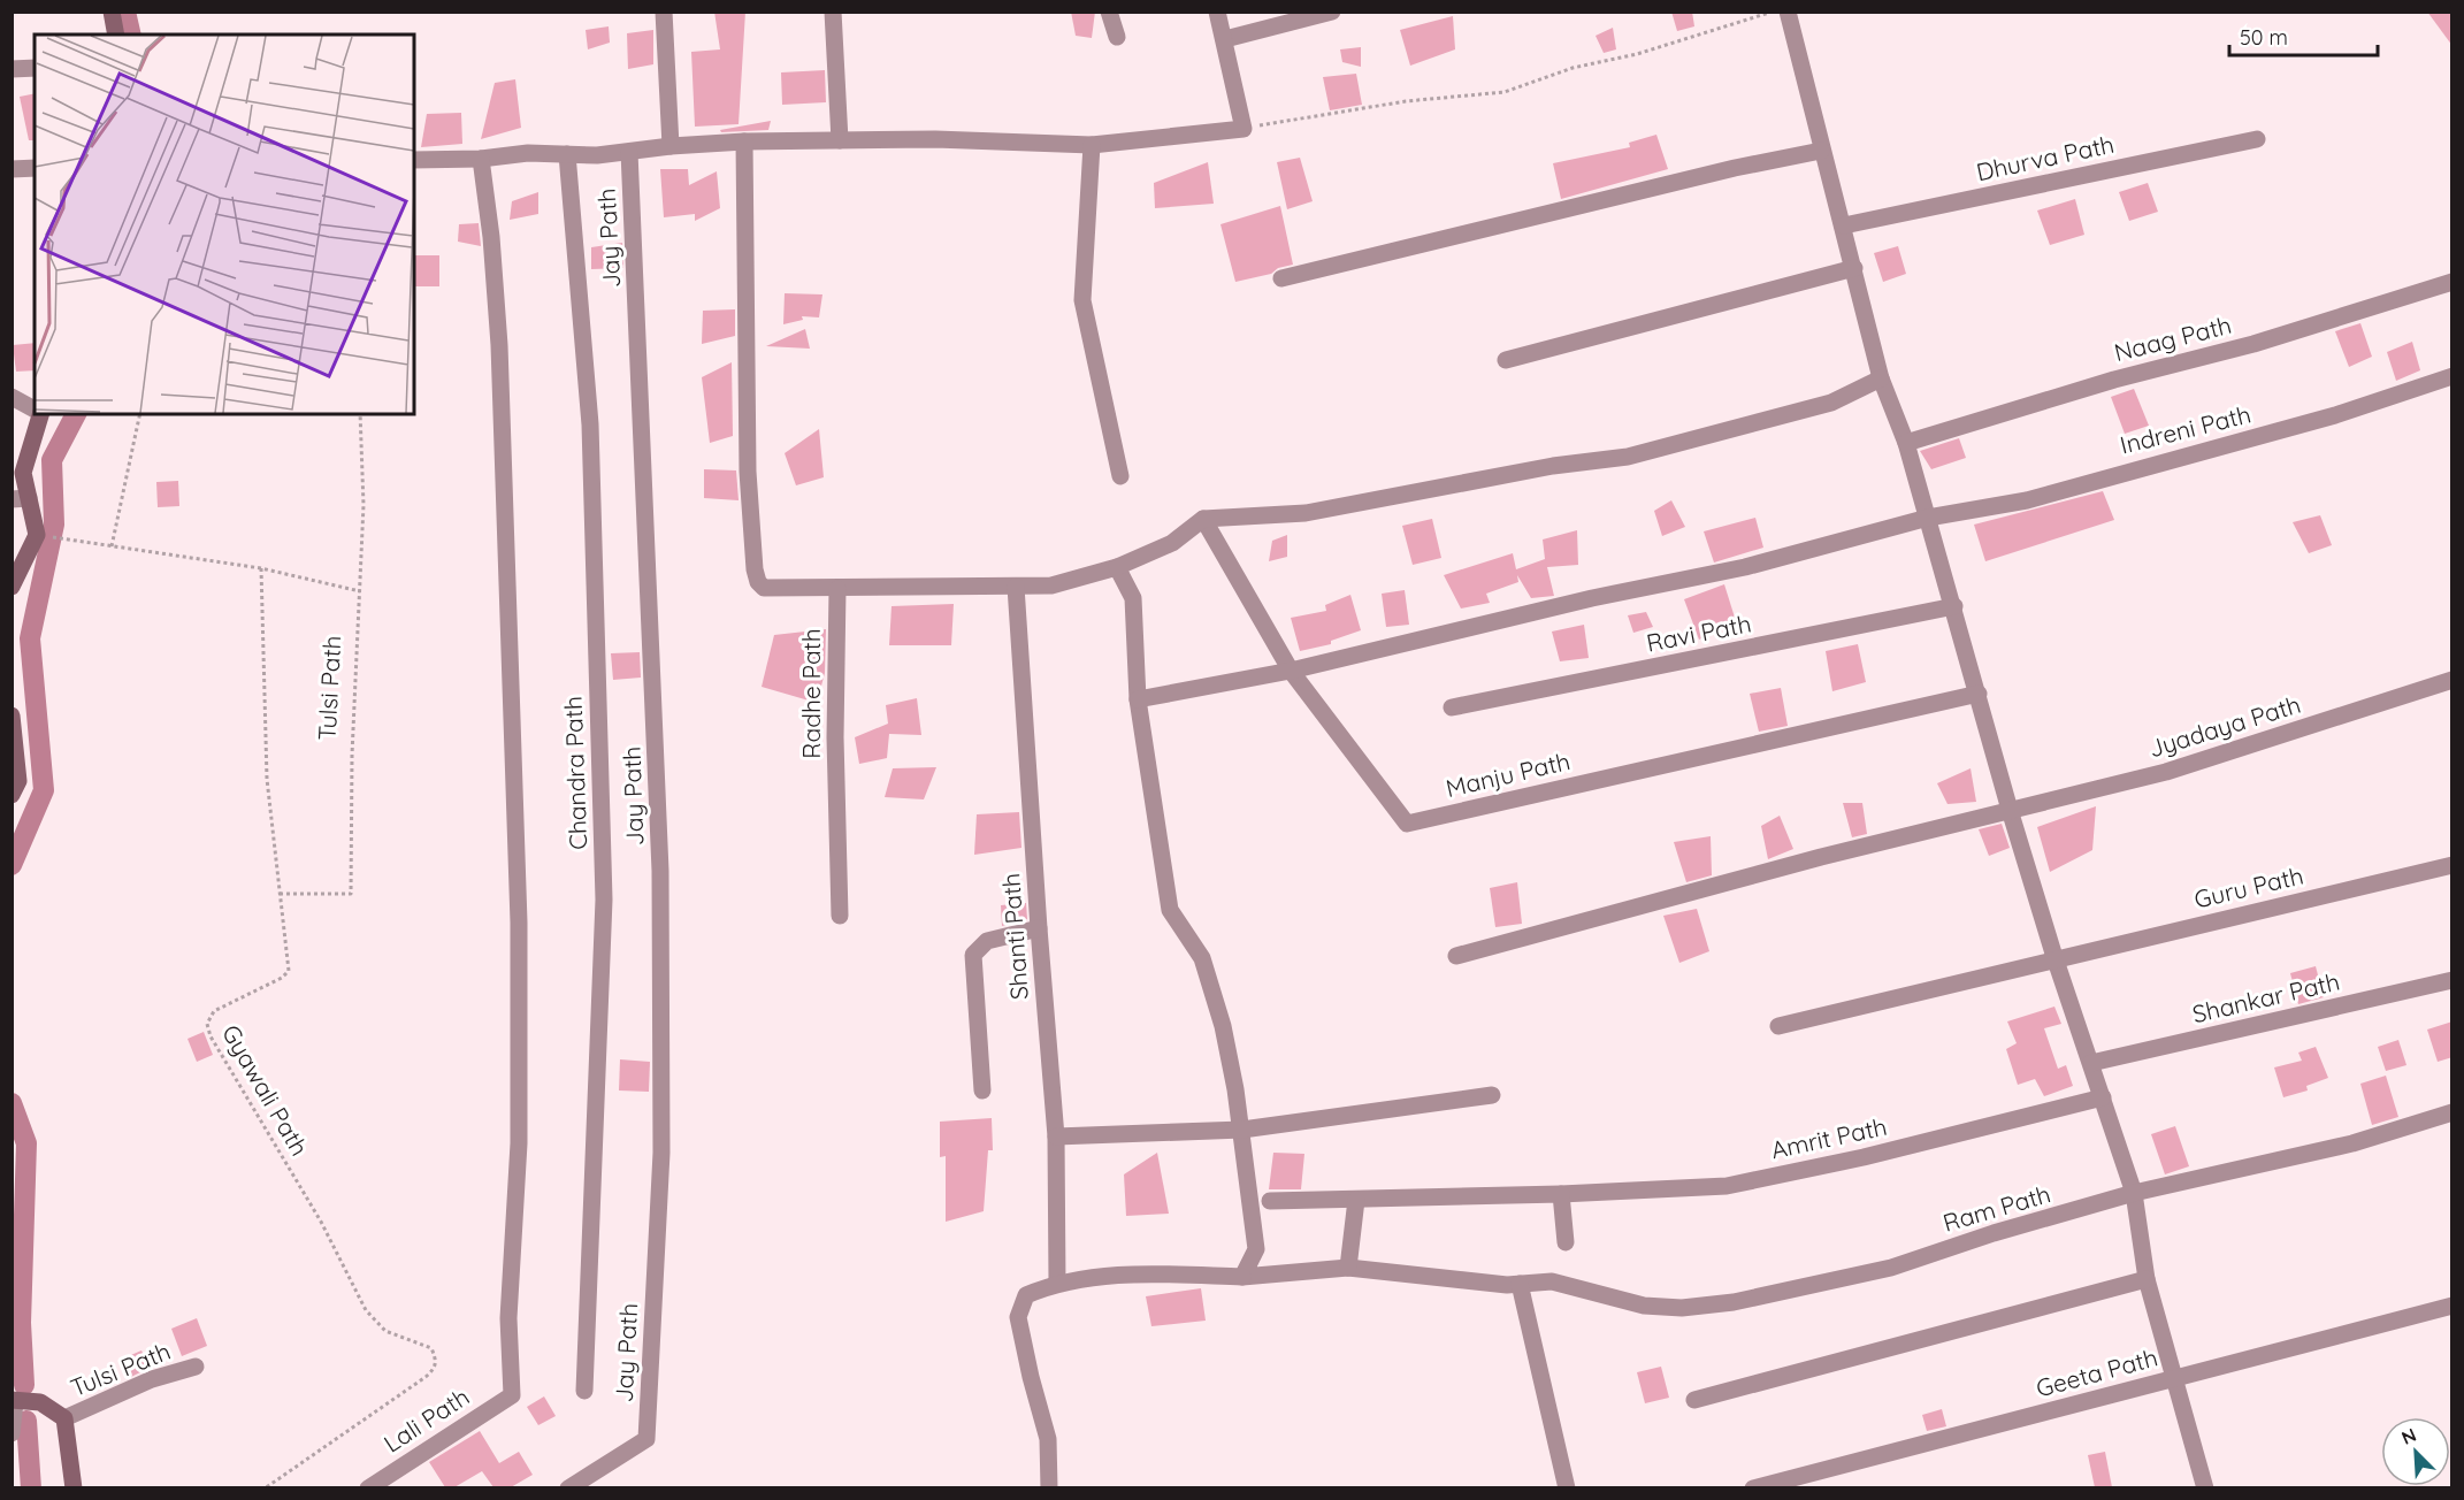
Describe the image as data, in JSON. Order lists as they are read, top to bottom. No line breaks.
{"streets":{"street":["Dhurva Path","Jay Path","Naag Path","Indreni Path","Ravi Path","Tulsi Path","Radhe Path","Jyadaya Path","Chandra Path","Manju Path","Guru Path","Shanti Path","Shankar Path","Amrit Path","Ram Path","Geeta Path","Lali Path"],"path":["Gyawali Path"]},"crossings":[["Indreni Path","Manju Path"],["Tulsi Path","Gyawali Path"],["Shanti Path","Ram Path"]],"scale_bar":"50 m","north":"top left"}
